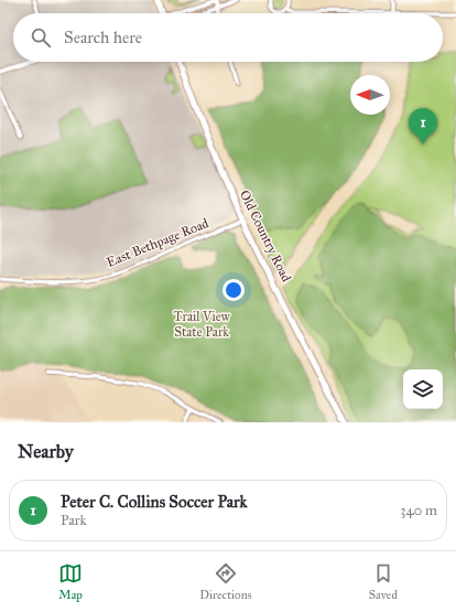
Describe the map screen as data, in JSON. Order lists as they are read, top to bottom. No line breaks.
{"streets":{"main road":["Old Country Road"],"street":["East Bethpage Road"]},"crossings":[["Old Country Road","East Bethpage Road"]],"parks":["Trail View State Park"],"north":"left","page":{"search":"Search here","pins":"1","heading":"Nearby","list":[{"mark":"1","name":"Peter C. Collins Soccer Park","note":"Park","value":"340 m"}],"nav":["Map","Directions","Saved"]}}
